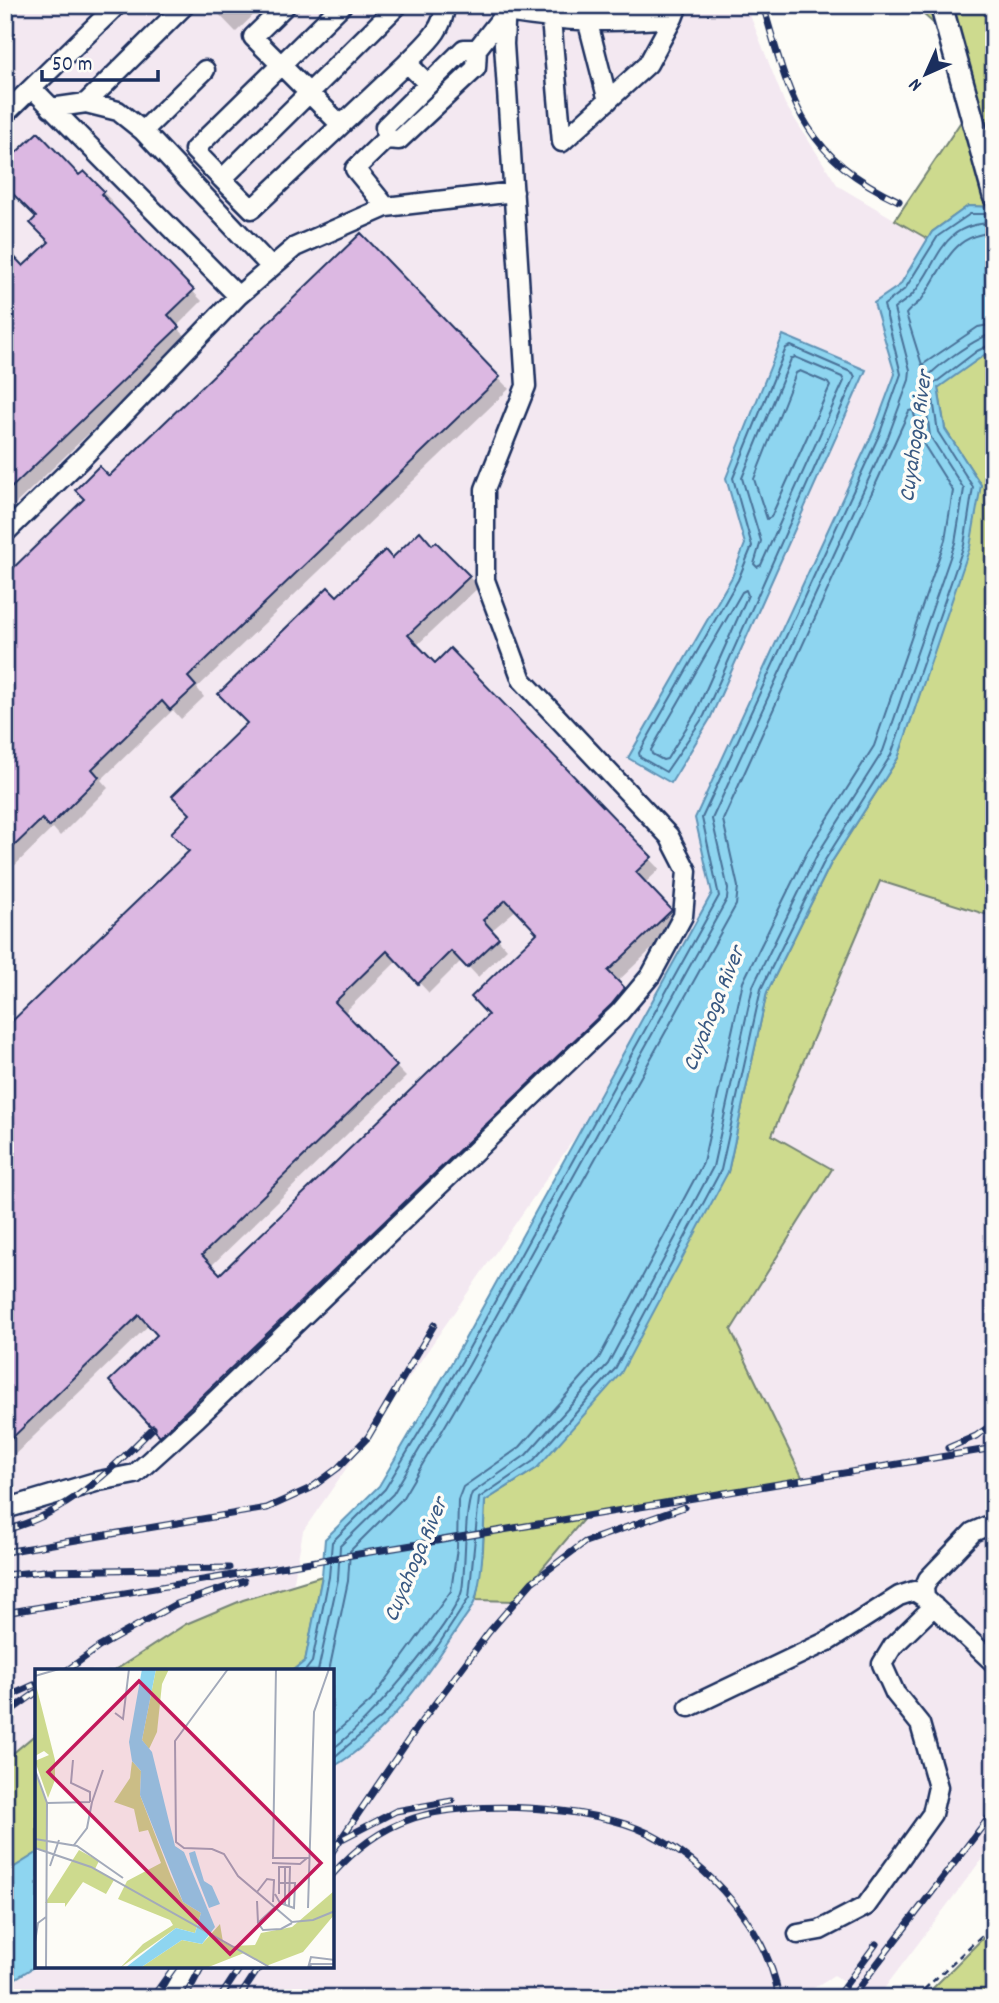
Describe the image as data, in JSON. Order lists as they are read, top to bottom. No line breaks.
{"water":["Cuyahoga River"],"scale_bar":"50 m","north":"bottom left"}
